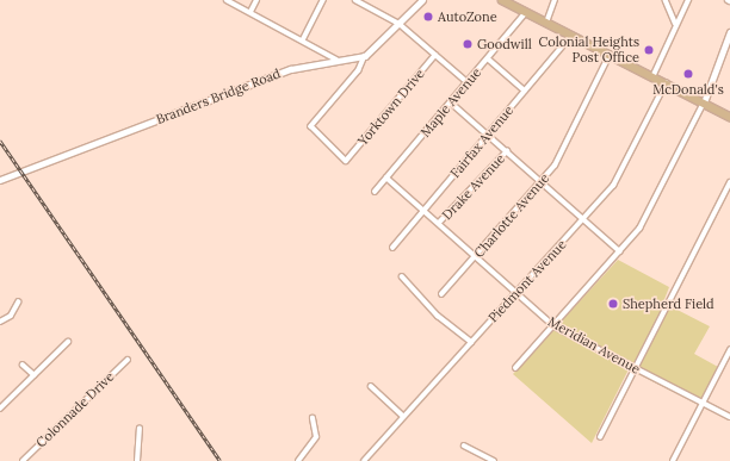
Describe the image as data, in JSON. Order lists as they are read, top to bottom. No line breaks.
{"streets":{"street":["Branders Bridge Road","Maple Avenue","Yorktown Drive","Fairfax Avenue","Drake Avenue","Charlotte Avenue","Piedmont Avenue","Meridian Avenue","Colonnade Drive"]},"crossings":[["Branders Bridge Road","Yorktown Drive"],["Maple Avenue","Meridian Avenue"],["Fairfax Avenue","Meridian Avenue"],["Drake Avenue","Meridian Avenue"],["Charlotte Avenue","Meridian Avenue"],["Piedmont Avenue","Meridian Avenue"]],"places":["AutoZone","Goodwill","Colonial Heights Post Office","McDonald's","Shepherd Field"]}
